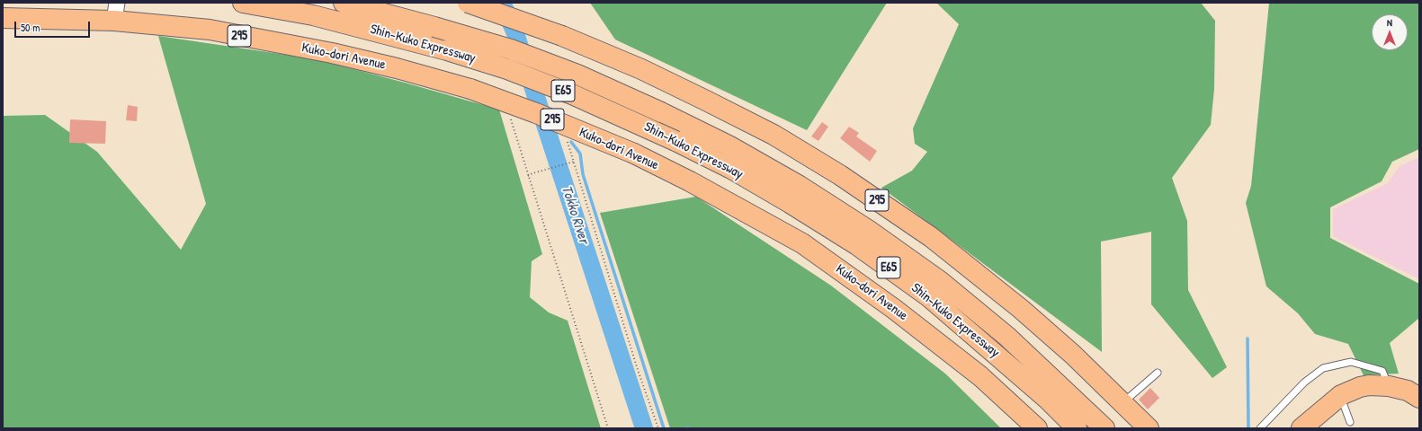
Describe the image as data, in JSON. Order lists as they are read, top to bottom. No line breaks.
{"streets":{"highway":["295","Shin-Kuko Expressway","Kuko-dori Avenue","E65"]},"water":["Tokko River"],"scale_bar":"50 m","north":"top"}
